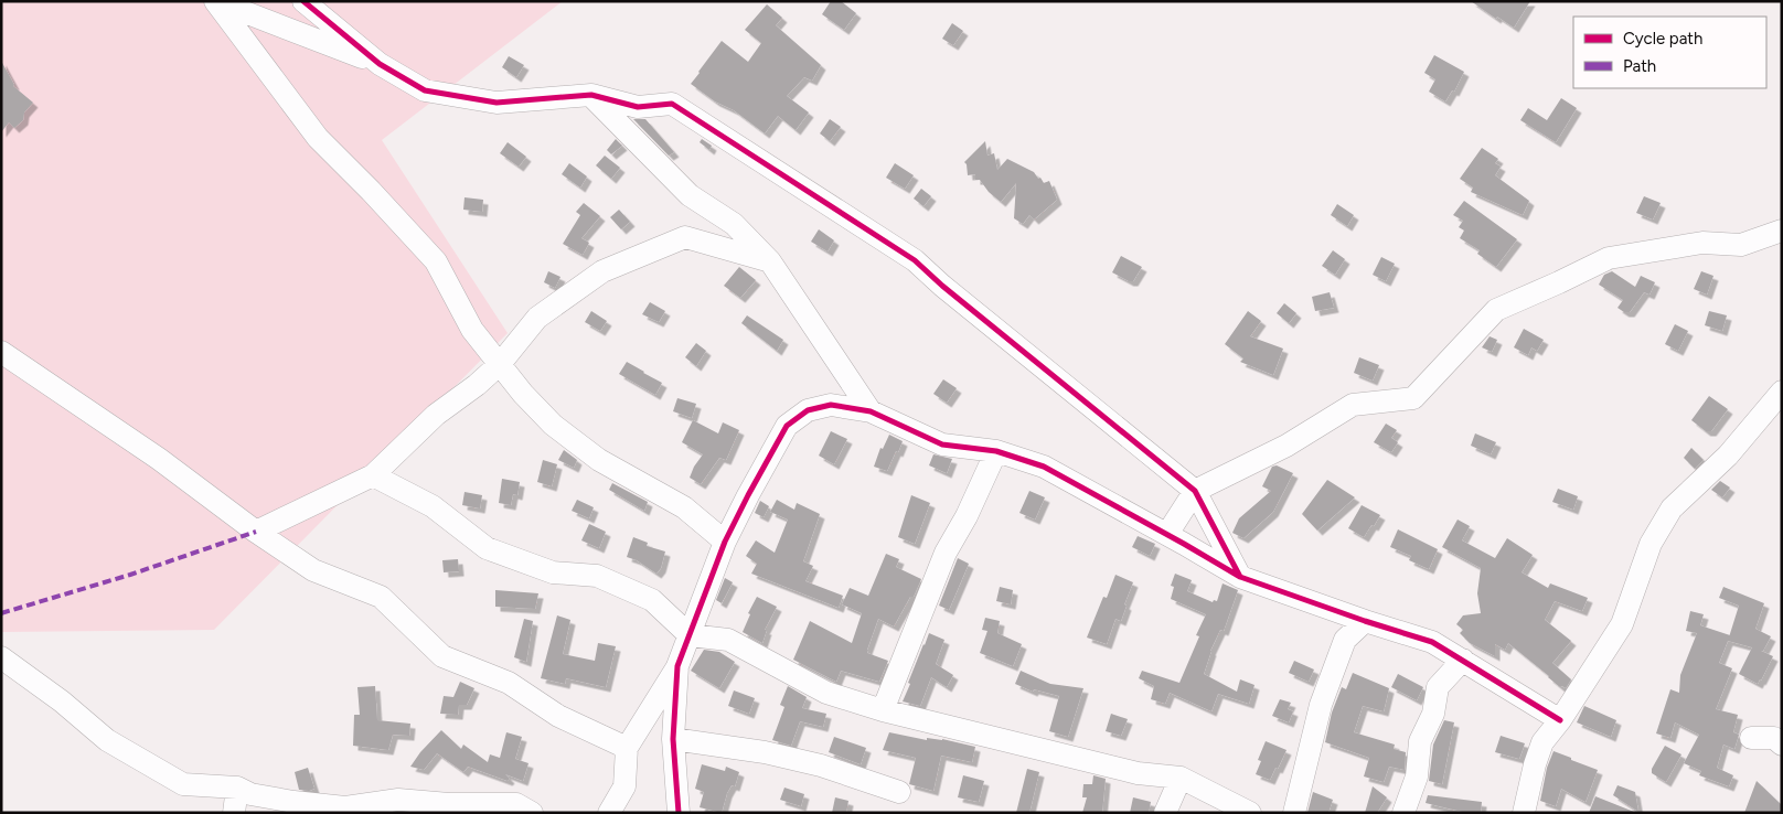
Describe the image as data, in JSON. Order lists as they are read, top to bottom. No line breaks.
{"legend":["Cycle path","Path"]}
